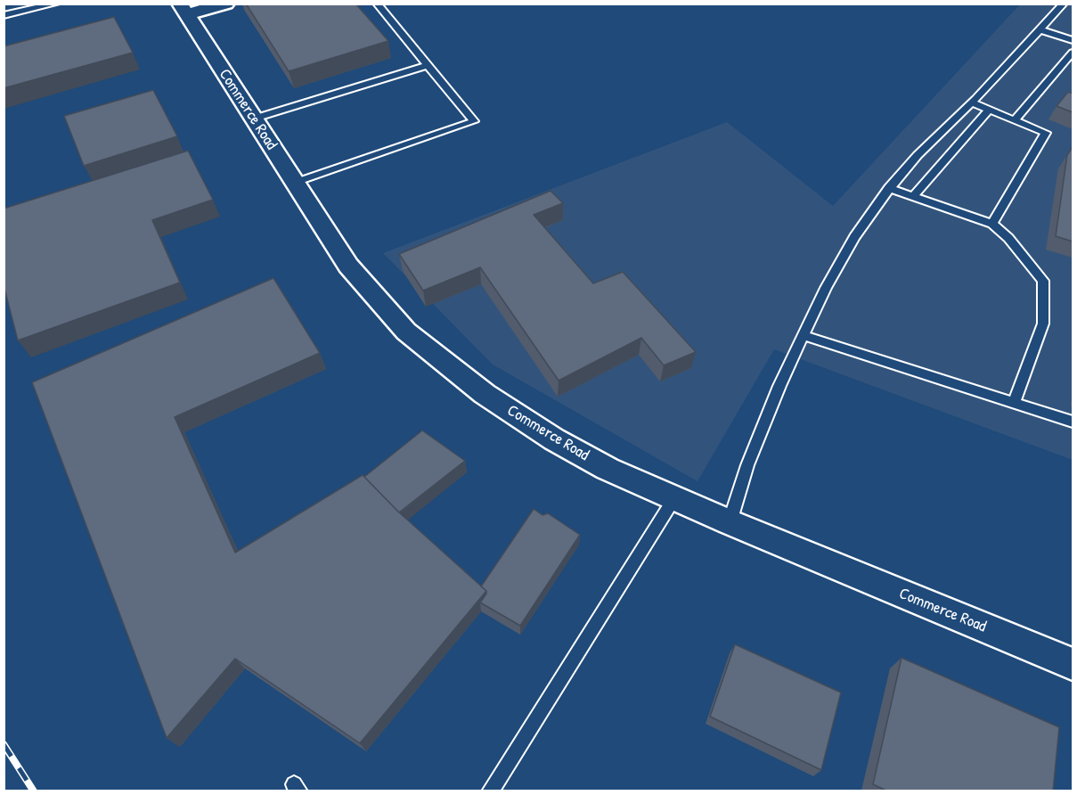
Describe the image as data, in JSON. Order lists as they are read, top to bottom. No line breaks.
{"streets":{"street":["Commerce Road"]}}
